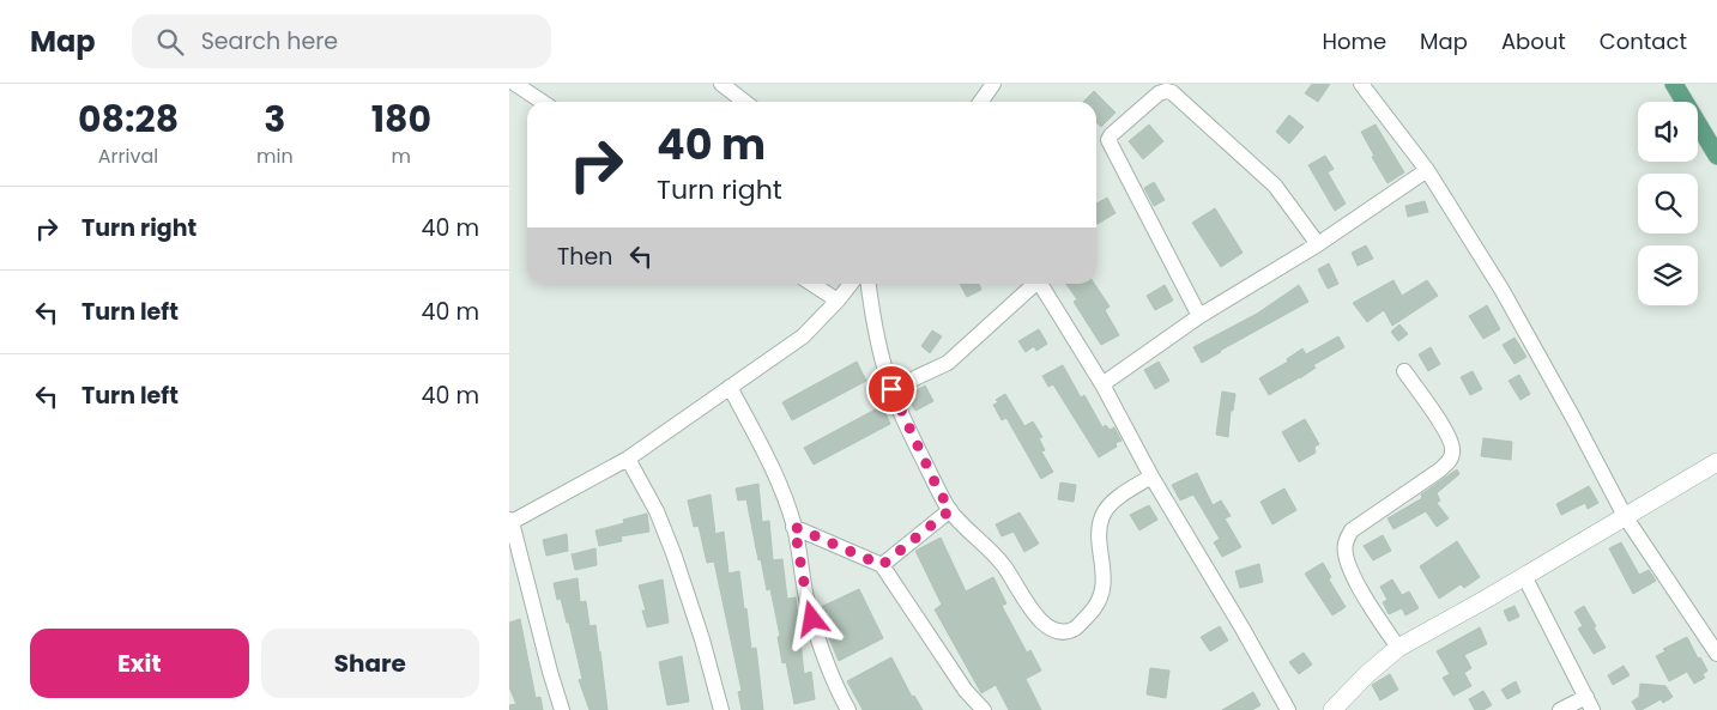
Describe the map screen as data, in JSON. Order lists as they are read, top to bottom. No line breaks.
{"page":{"header":"Map","search":"Search here","nav":["Home","Map","About","Contact"],"eta":["08:28","Arrival","3","min","180","m"],"turn":["40 m","Turn right"],"list":[{"name":"Turn right","value":"40 m"},{"name":"Turn left","value":"40 m"},{"name":"Turn left","value":"40 m"}],"then":"Then","buttons":["Exit","Share"]}}
